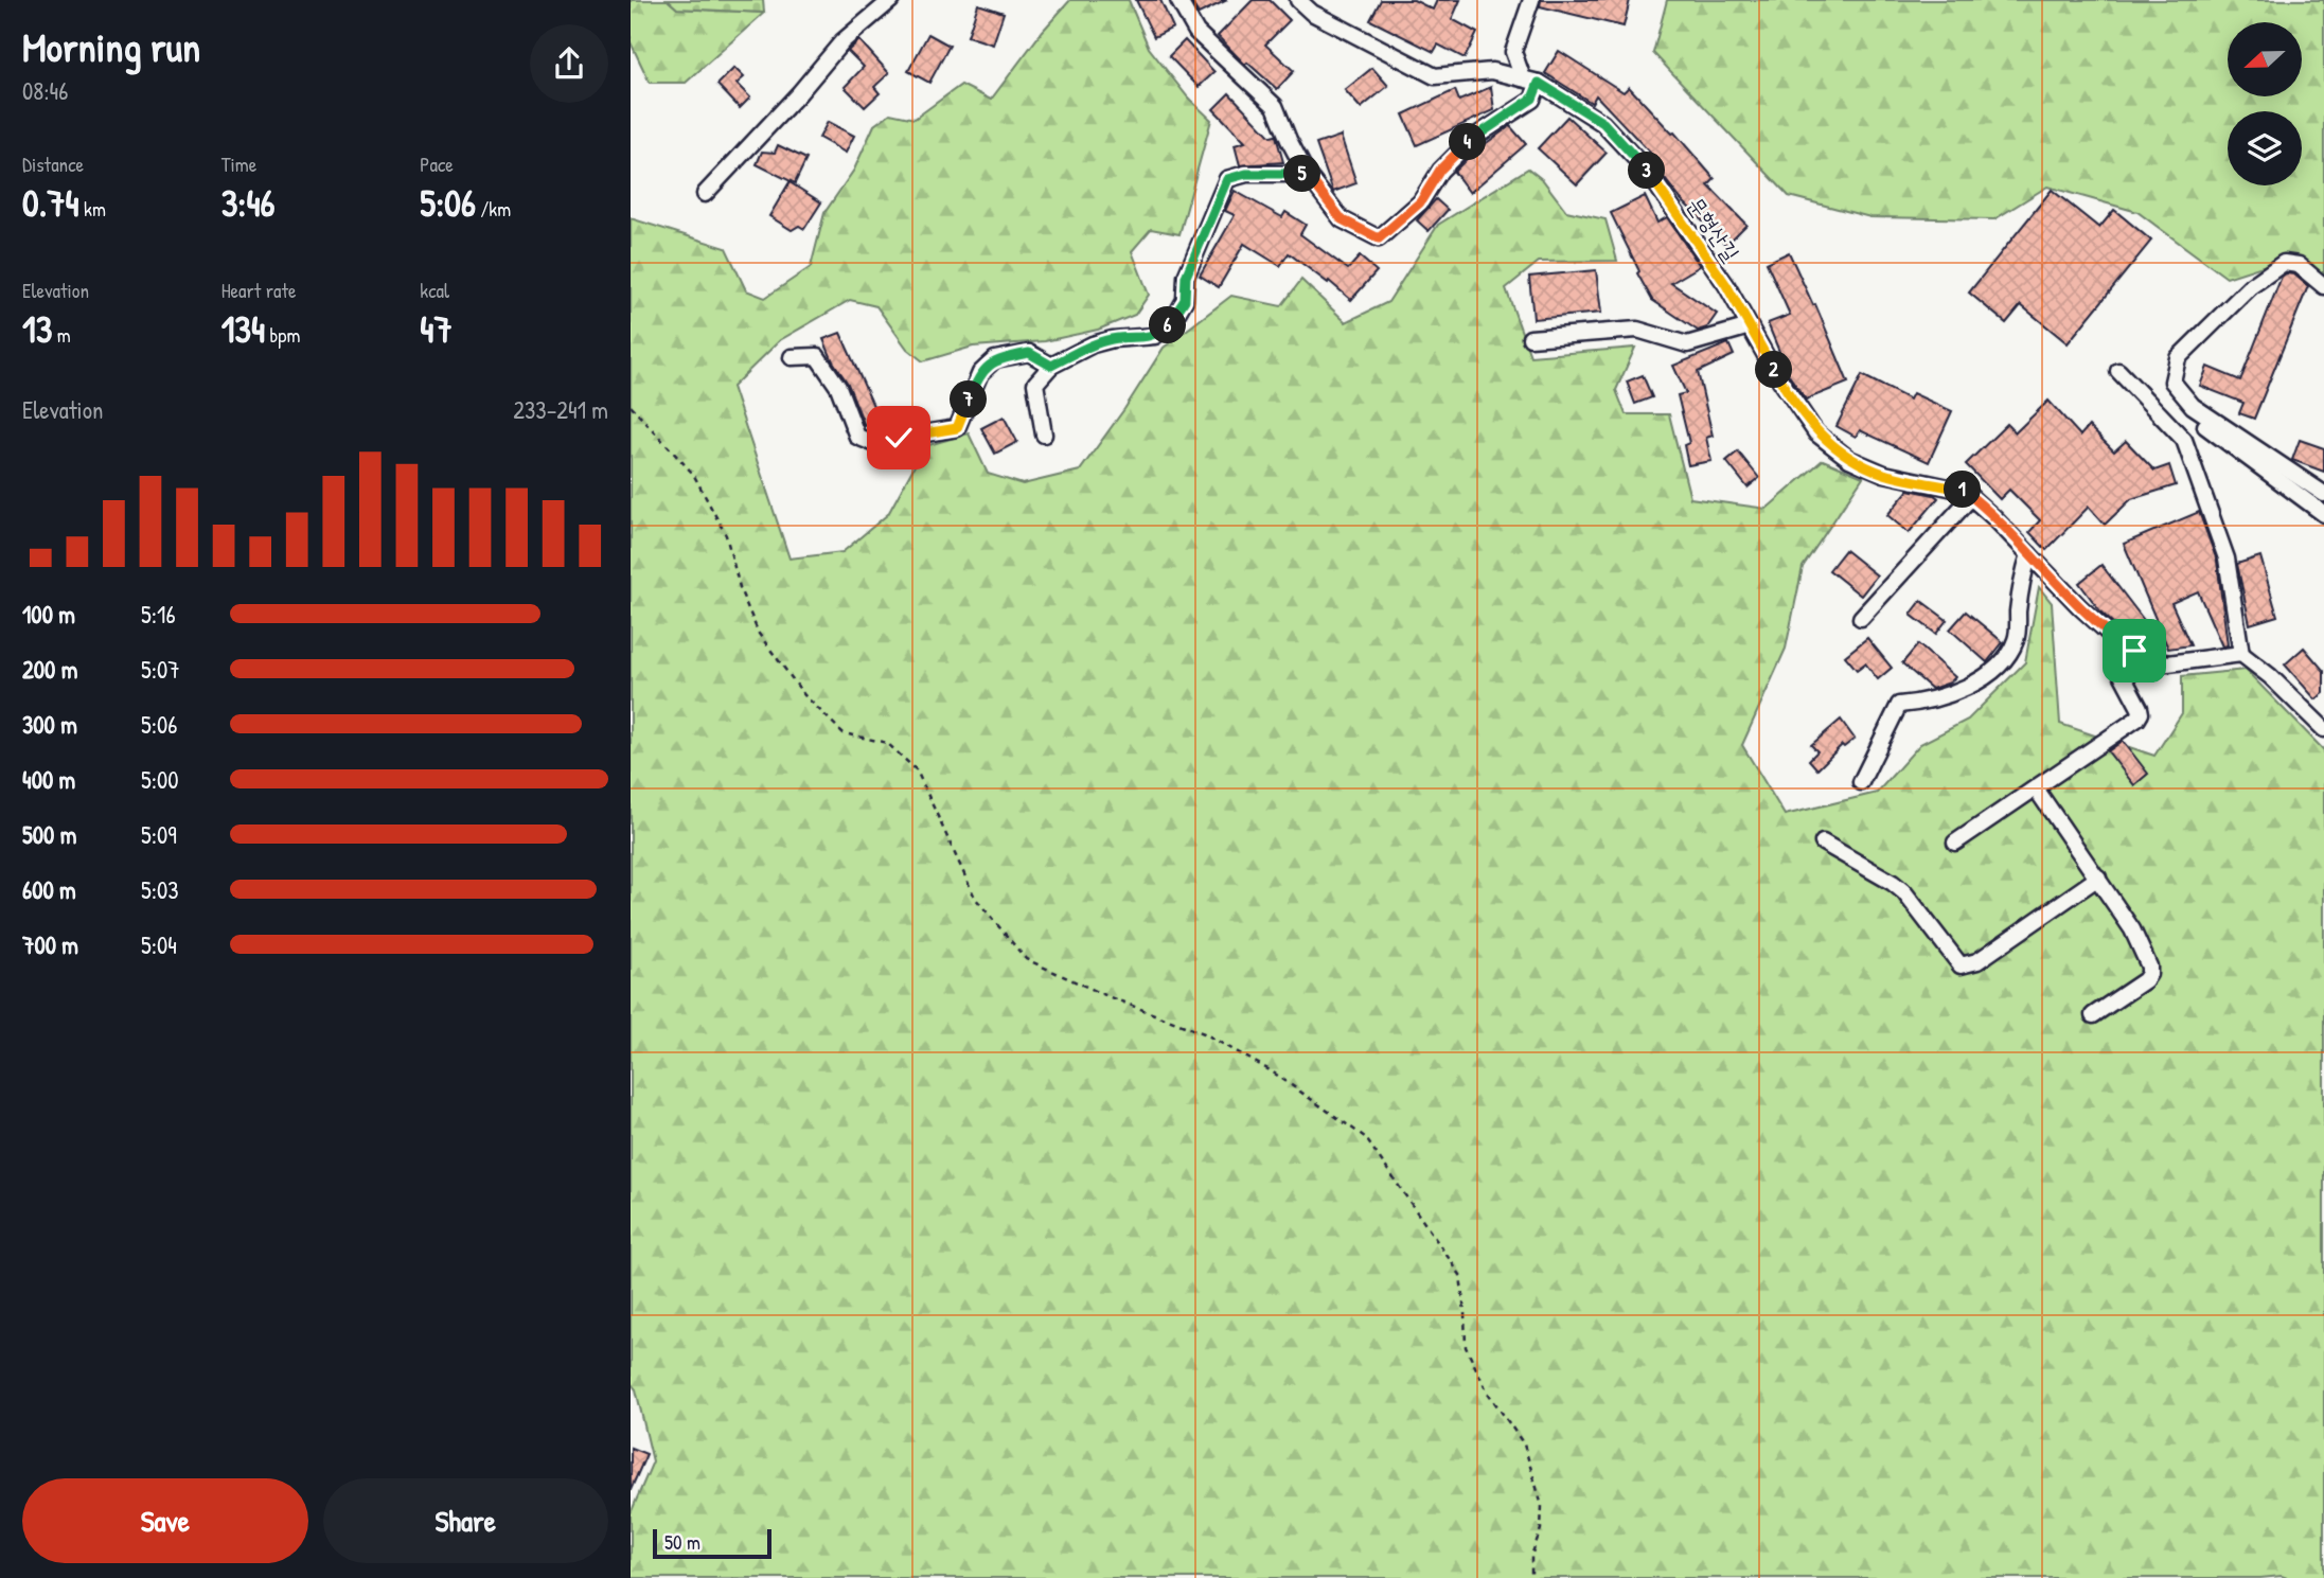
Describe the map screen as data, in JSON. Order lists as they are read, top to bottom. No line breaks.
{"streets":{"street":["문형산길"]},"scale_bar":"50 m","north":"left","page":{"heading":["Morning run","08:46"],"pins":["4","3","5","6","2","7","1"],"stats":[["Distance","0.74 km"],["Time","3:46"],["Pace","5:06 /km"],["Elevation","13 m"],["Heart rate","134 bpm"],["kcal","47"]],"chart":["Elevation","233–241 m"],"list":[{"name":"100 m","note":"5:16"},{"name":"200 m","note":"5:07"},{"name":"300 m","note":"5:06"},{"name":"400 m","note":"5:00"},{"name":"500 m","note":"5:09"},{"name":"600 m","note":"5:03"},{"name":"700 m","note":"5:04"}],"buttons":["Save","Share"],"scale":"50 m"}}
